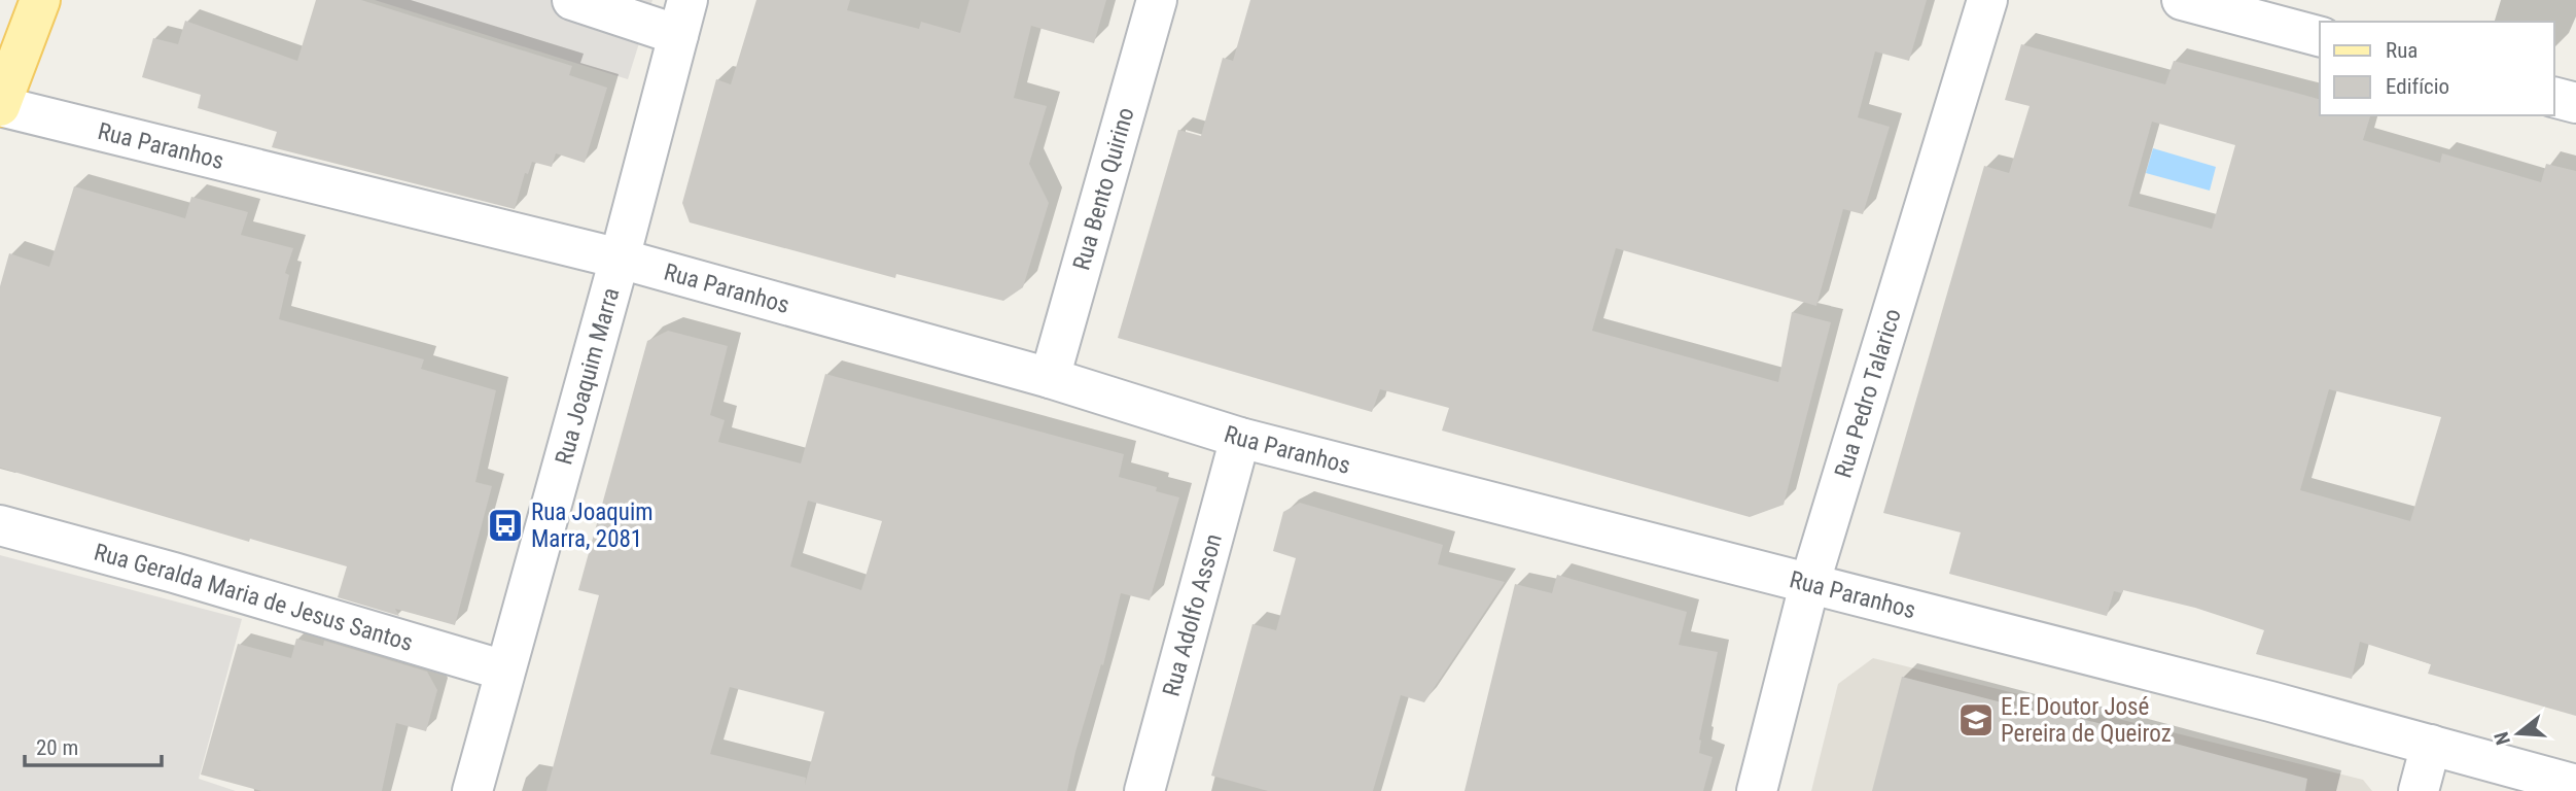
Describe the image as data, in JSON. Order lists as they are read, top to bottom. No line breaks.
{"streets":{"street":["Rua Paranhos","Rua Bento Quirino","Rua Joaquim Marra","Rua Pedro Talarico","Rua Geralda Maria de Jesus Santos","Rua Adolfo Asson"]},"crossings":[["Rua Paranhos","Rua Bento Quirino"],["Rua Paranhos","Rua Joaquim Marra"],["Rua Paranhos","Rua Pedro Talarico"],["Rua Paranhos","Rua Adolfo Asson"],["Rua Joaquim Marra","Rua Geralda Maria de Jesus Santos"]],"places":{"bus stop":["Rua Joaquim Marra, 2081"],"school or university":["E.E Doutor José Pereira de Queiroz"]},"legend":["Rua","Edifício"],"scale_bar":"20 m","north":"left"}
